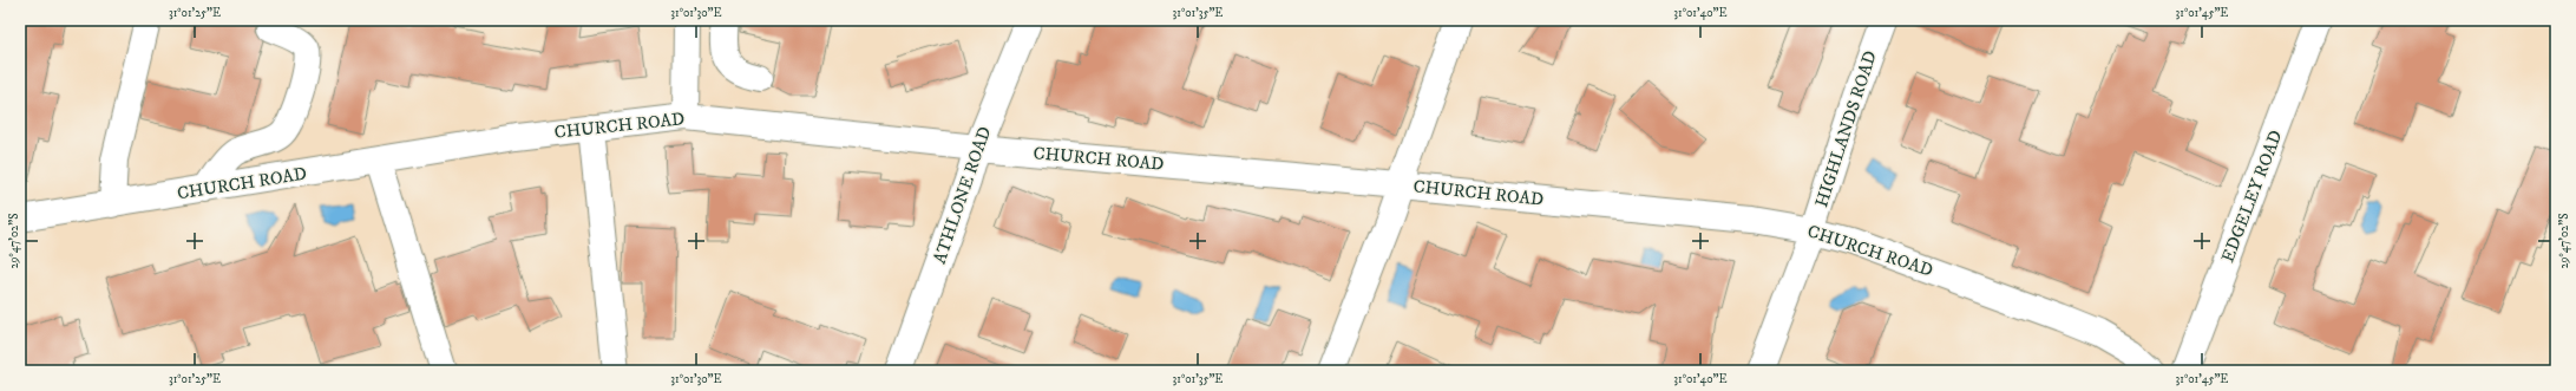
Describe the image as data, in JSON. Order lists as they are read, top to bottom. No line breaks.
{"streets":{"street":["CHURCH ROAD","HIGHLANDS ROAD","ATHLONE ROAD","EDGELEY ROAD"]},"crossings":[["CHURCH ROAD","HIGHLANDS ROAD"],["CHURCH ROAD","ATHLONE ROAD"]],"coordinates":["31°01'25\"E","31°01'30\"E","31°01'35\"E","31°01'40\"E","31°01'45\"E","29°47'02\"S"]}
